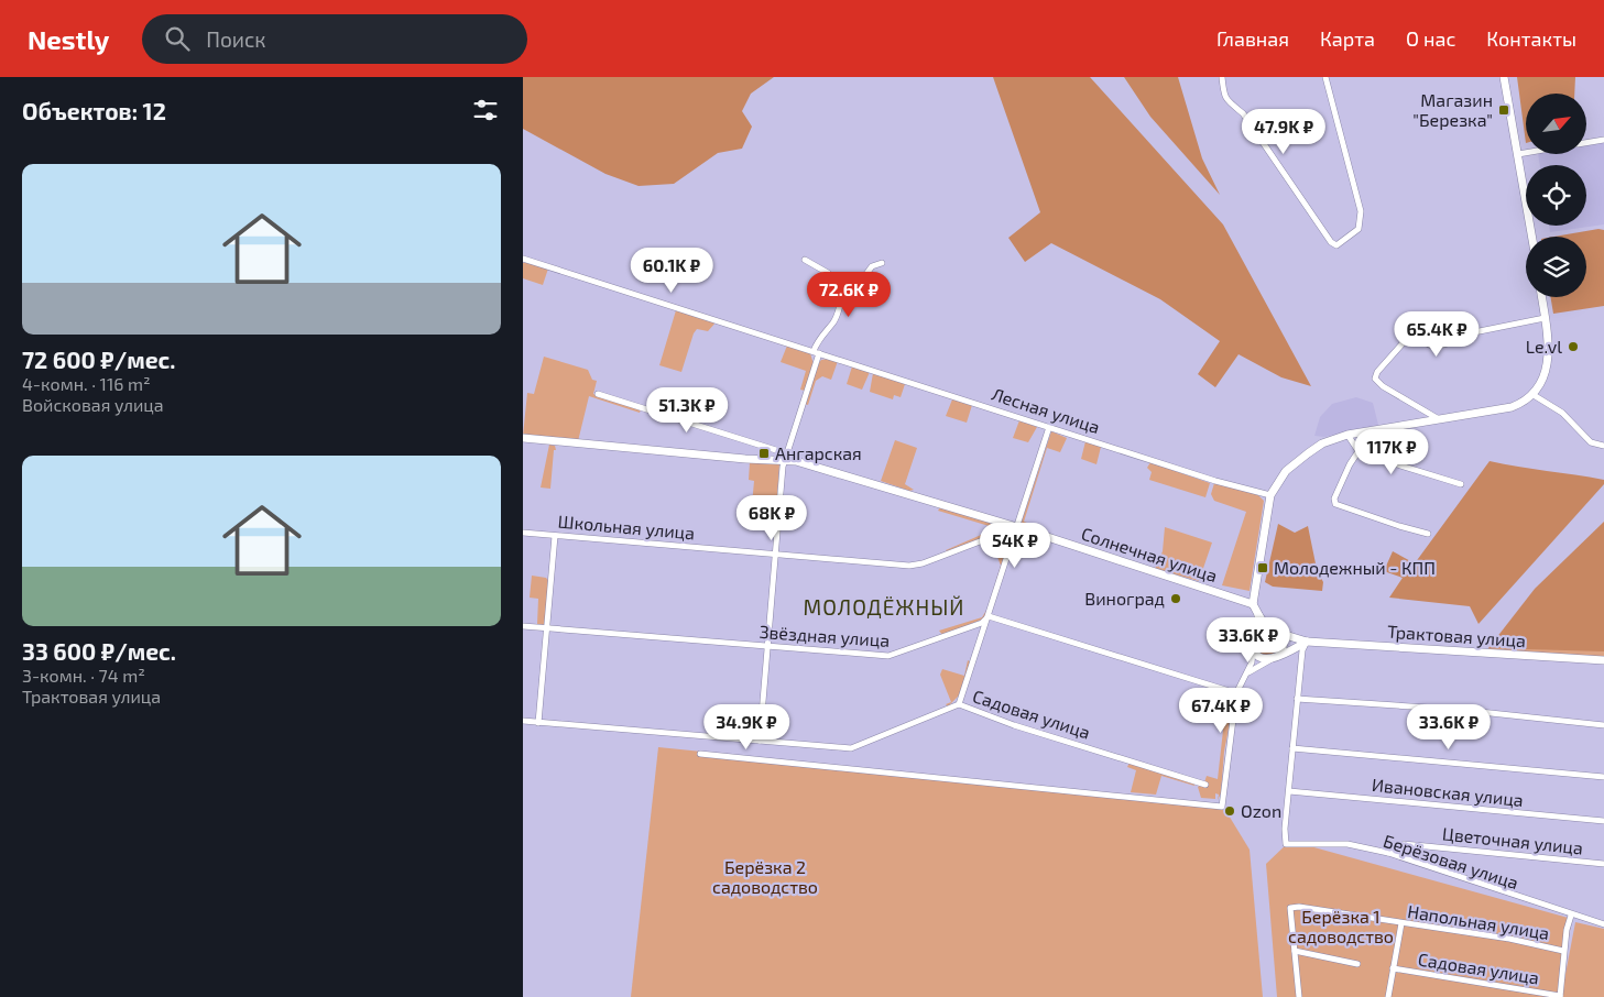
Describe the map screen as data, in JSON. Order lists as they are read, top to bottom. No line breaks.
{"streets":{"street":["Лесная улица","Школьная улица","Солнечная улица","Звёздная улица","Трактовая улица","Садовая улица","Ивановская улица","Цветочная улица","Берёзовая улица","Напольная улица"]},"crossings":[["Школьная улица","Солнечная улица"],["Ивановская улица","Берёзовая улица"],["Цветочная улица","Берёзовая улица"]],"districts":["МОЛОДЁЖНЫЙ"],"parks":["Берёзка 2 садоводство","Берёзка 1 садоводство"],"places":{"transit":["Магазин \"Березка\"","Ангарская","Молодежный - КПП"],"other":["Le.vl","Виноград","Ozon"]},"north":"top right","page":{"header":"Nestly","search":"Поиск","nav":["Главная","Карта","О нас","Контакты"],"heading":"Объектов: 12","price":["47.9K ₽","60.1K ₽","72.6K ₽","65.4K ₽","51.3K ₽","117K ₽","68K ₽","54K ₽","33.6K ₽","67.4K ₽","34.9K ₽","33.6K ₽"],"list":[{"name":"72 600 ₽/мес.","note":"4-комн. · 116 m² · Войсковая улица"},{"name":"33 600 ₽/мес.","note":"3-комн. · 74 m² · Трактовая улица"}]}}
